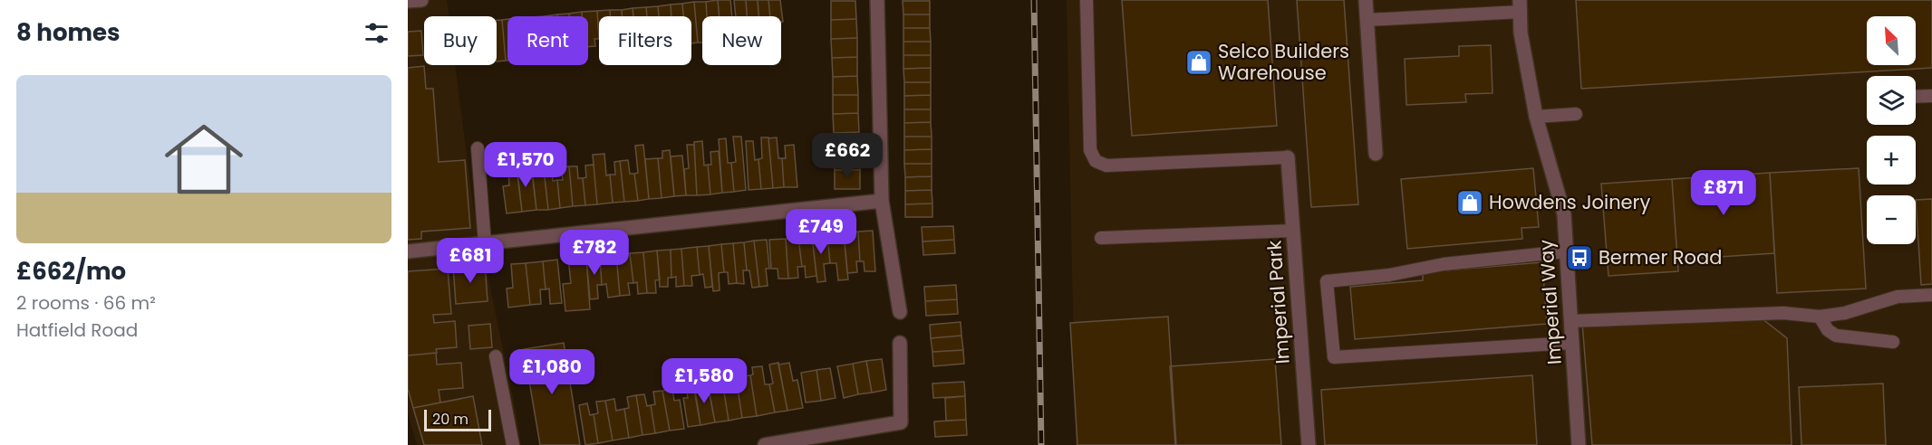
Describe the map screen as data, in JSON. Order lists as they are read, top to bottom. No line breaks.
{"streets":{"street":["Imperial Park","Imperial Way"]},"places":{"shop":["Selco Builders Warehouse","Howdens Joinery"],"bus stop":["Bermer Road"]},"scale_bar":"20 m","north":"top left","page":{"heading":"8 homes","map_buttons":["+","−"],"chip":["Buy","Rent","Filters","New"],"list":[{"name":"£662/mo","note":"2 rooms · 66 m² · Hatfield Road"}],"price":["£662","£1,570","£871","£749","£782","£681","£1,080","£1,580"],"scale":"20 m"}}
